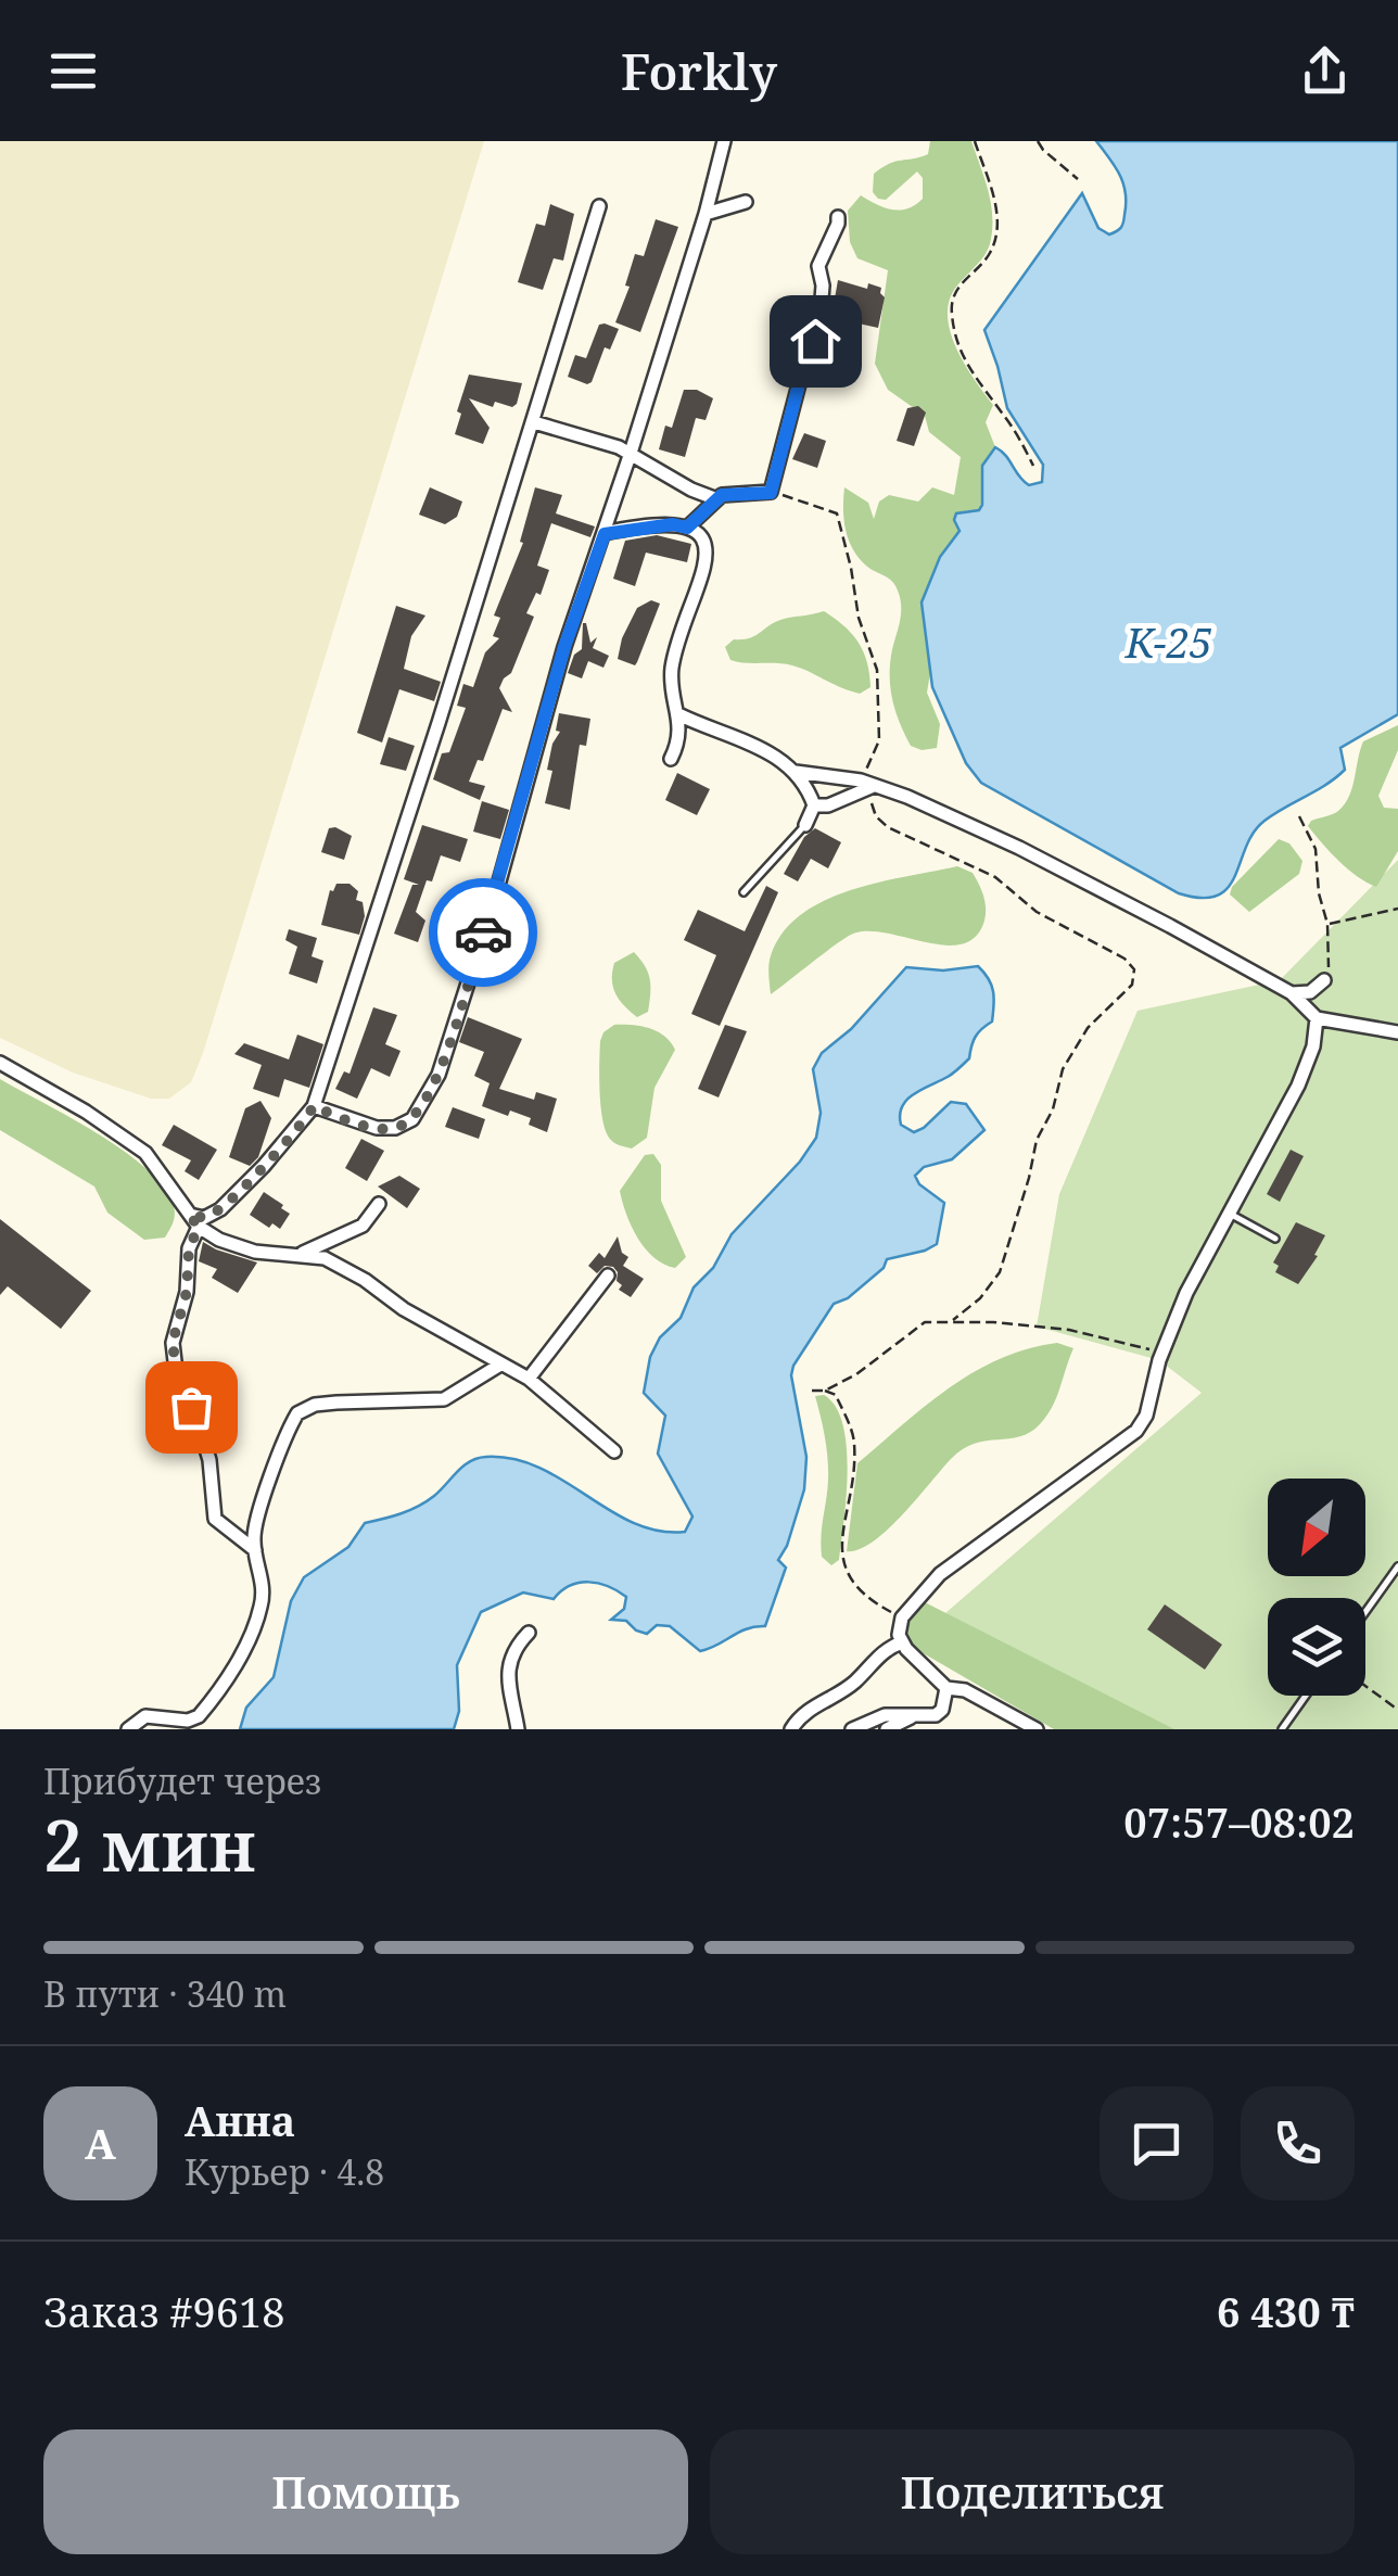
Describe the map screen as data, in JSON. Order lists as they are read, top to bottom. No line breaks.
{"water":["К-25"],"north":"bottom left","page":{"header":"Forkly","heading":["2 мин","Прибудет через","07:57–08:02"],"panel":["Анна","Курьер · 4.8","Заказ #9618","6 430 ₸"],"bar":"В пути · 340 m","round":"А","buttons":["Помощь","Поделиться"]}}
